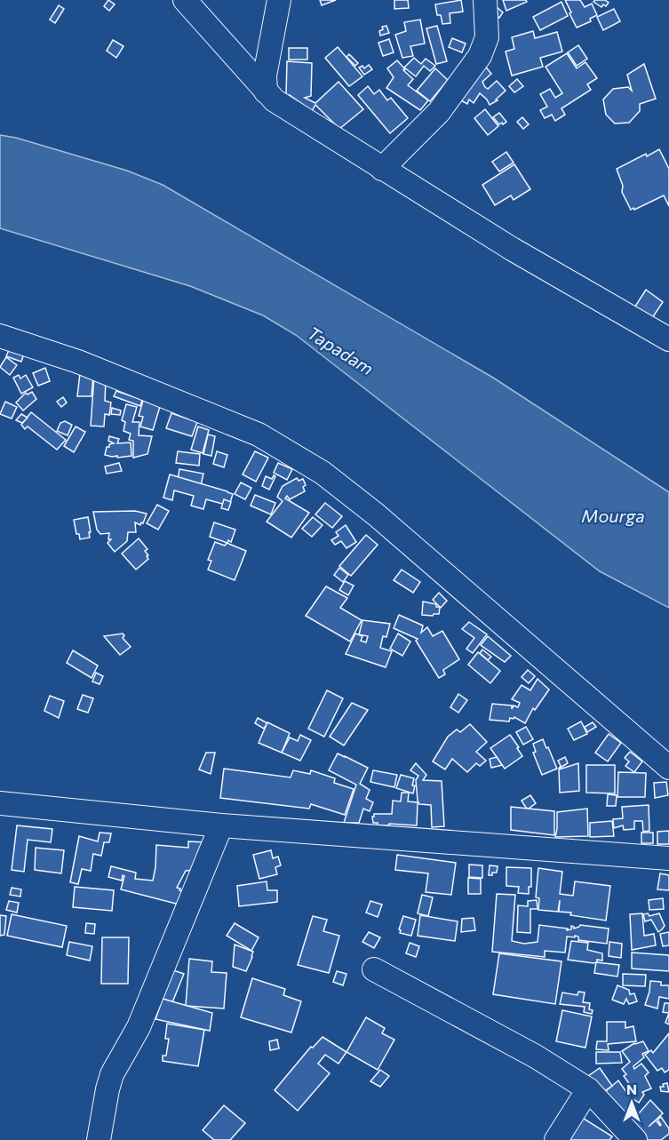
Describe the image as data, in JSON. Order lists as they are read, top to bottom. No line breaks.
{"water":["Tapadam","Mourga"],"north":"top"}
